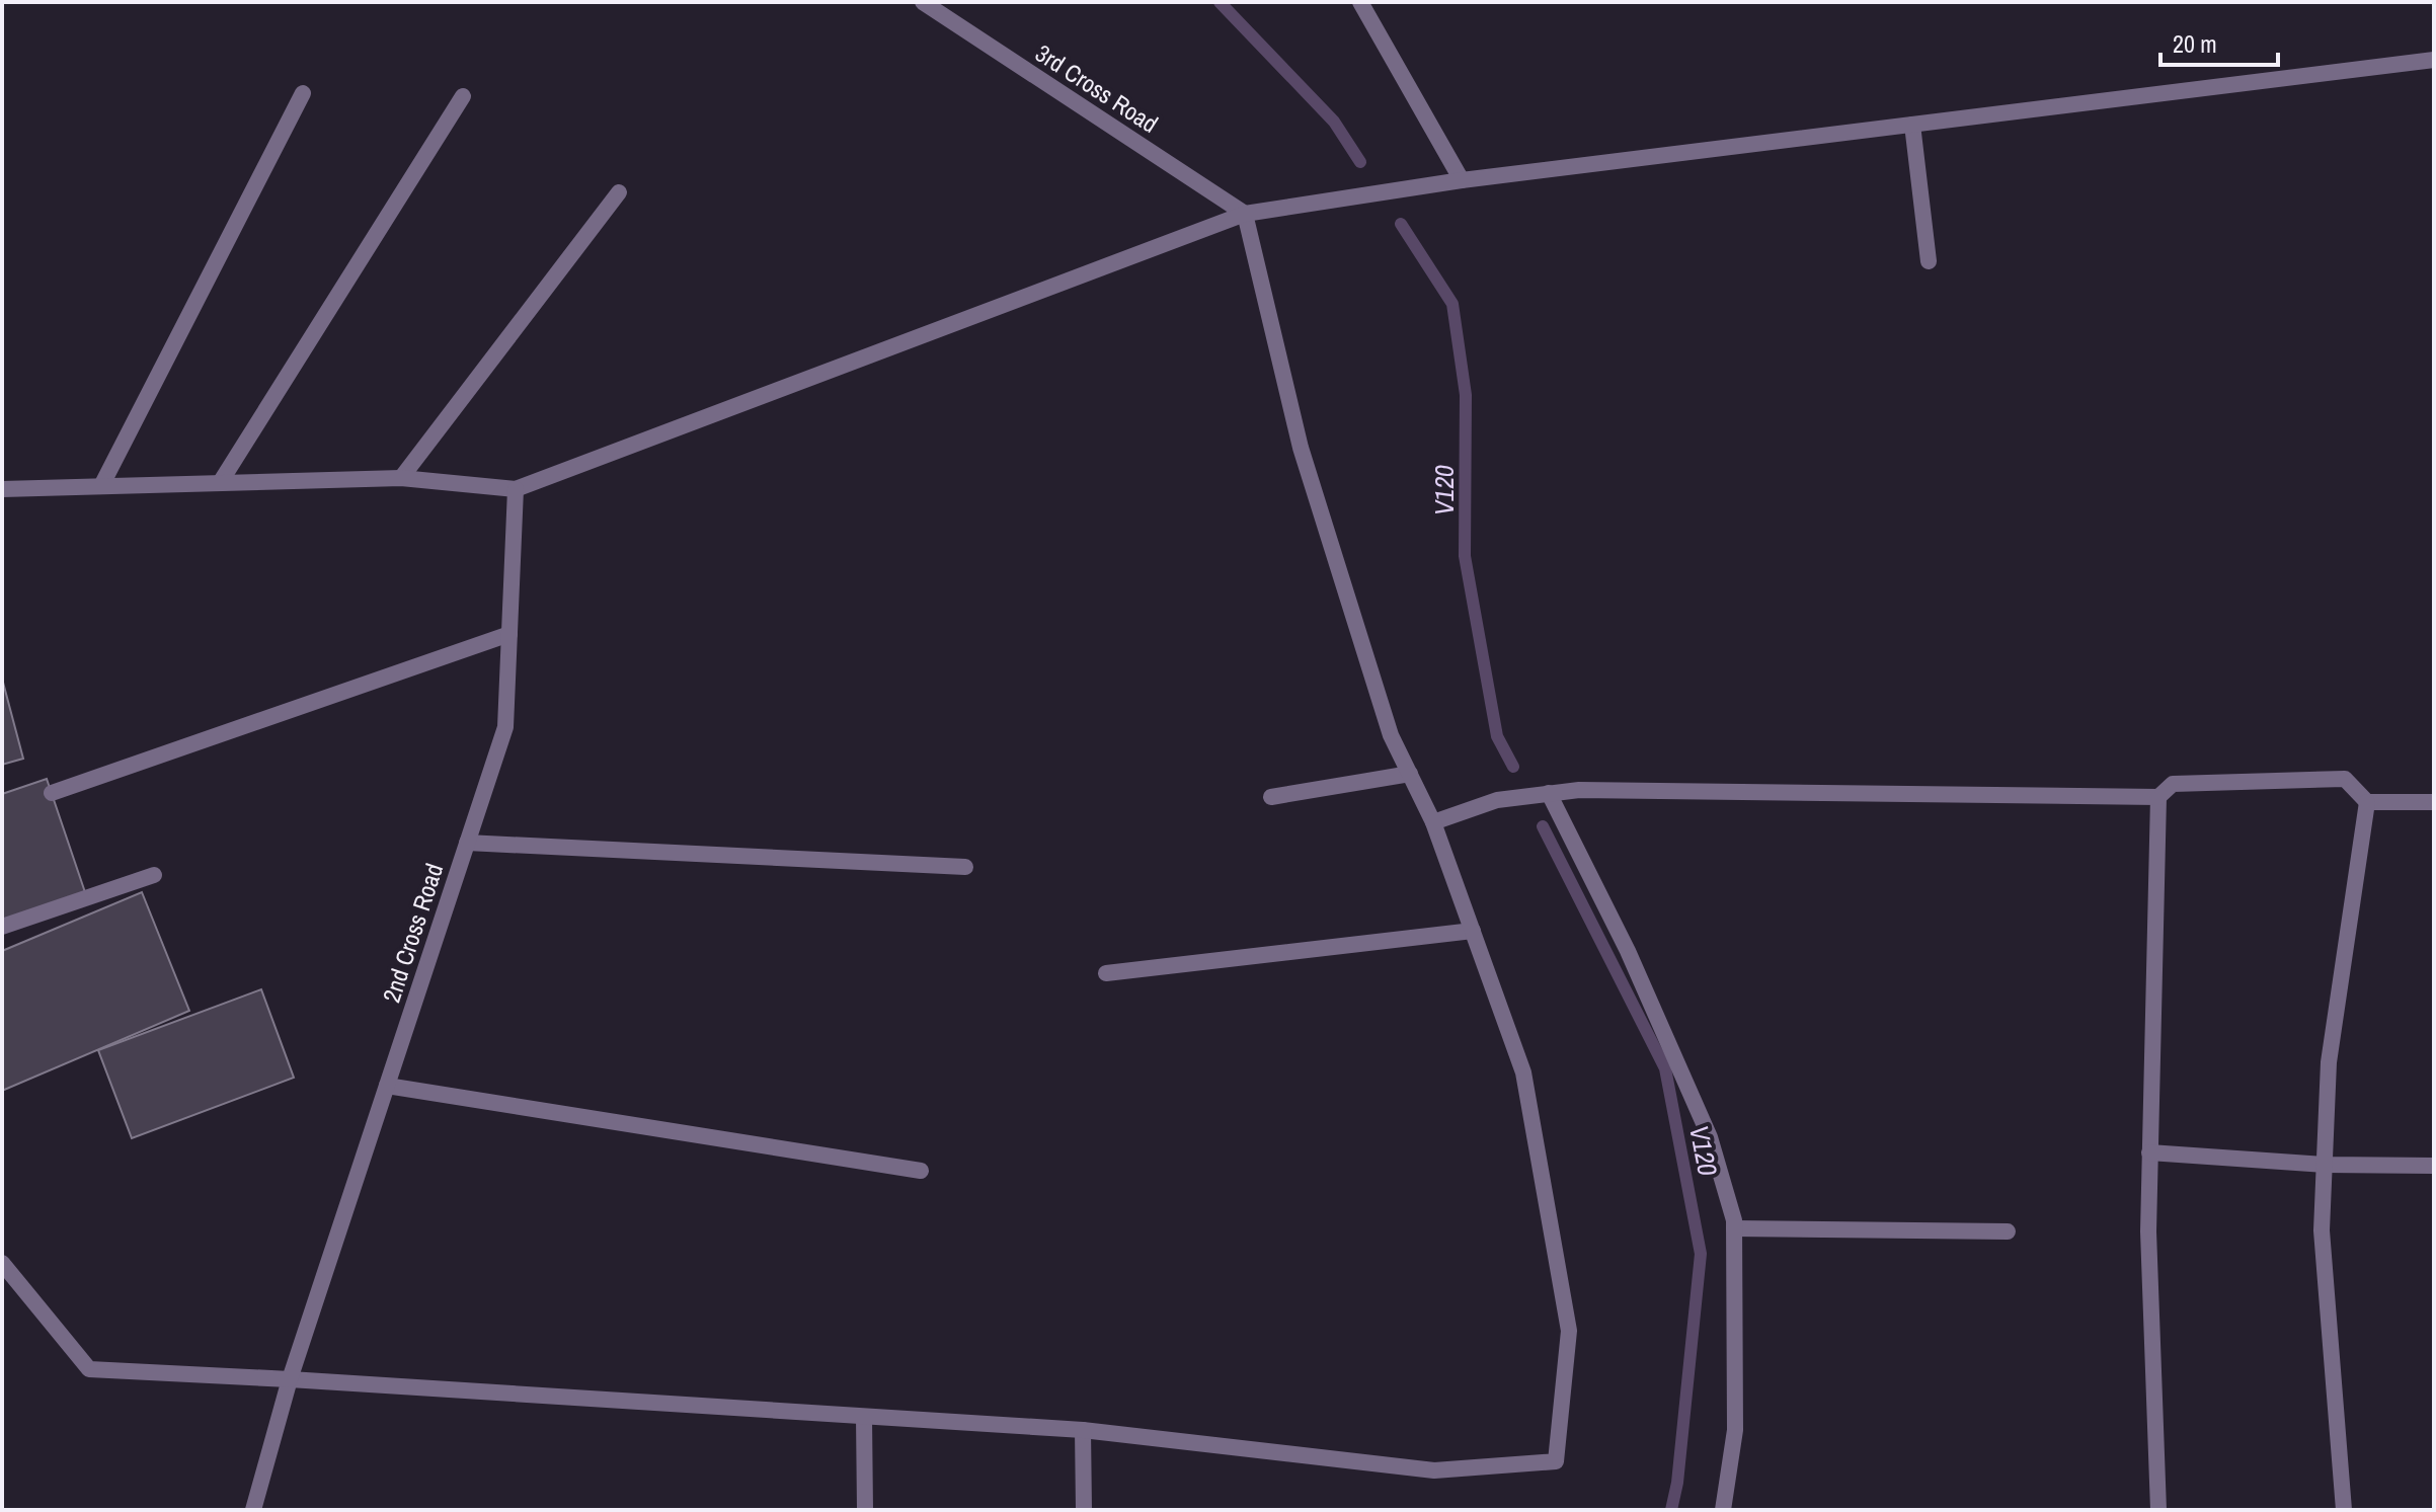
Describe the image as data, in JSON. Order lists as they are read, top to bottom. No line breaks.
{"streets":{"street":["3rd Cross Road","2nd Cross Road"]},"water":["V120"],"scale_bar":"20 m"}
